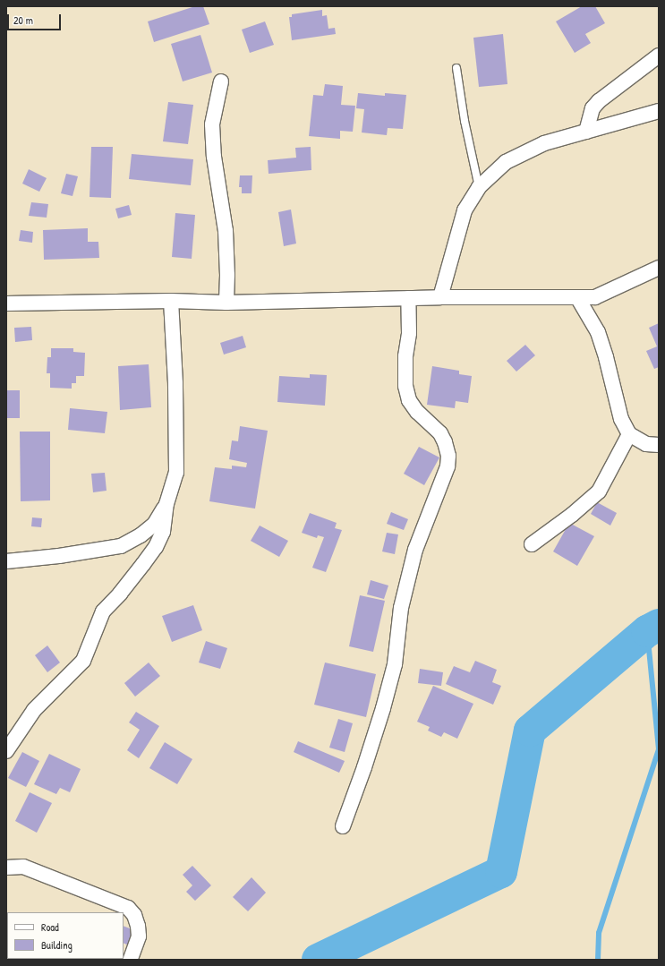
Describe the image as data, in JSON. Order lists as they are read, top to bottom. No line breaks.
{"legend":["Road","Building"],"scale_bar":"20 m"}
